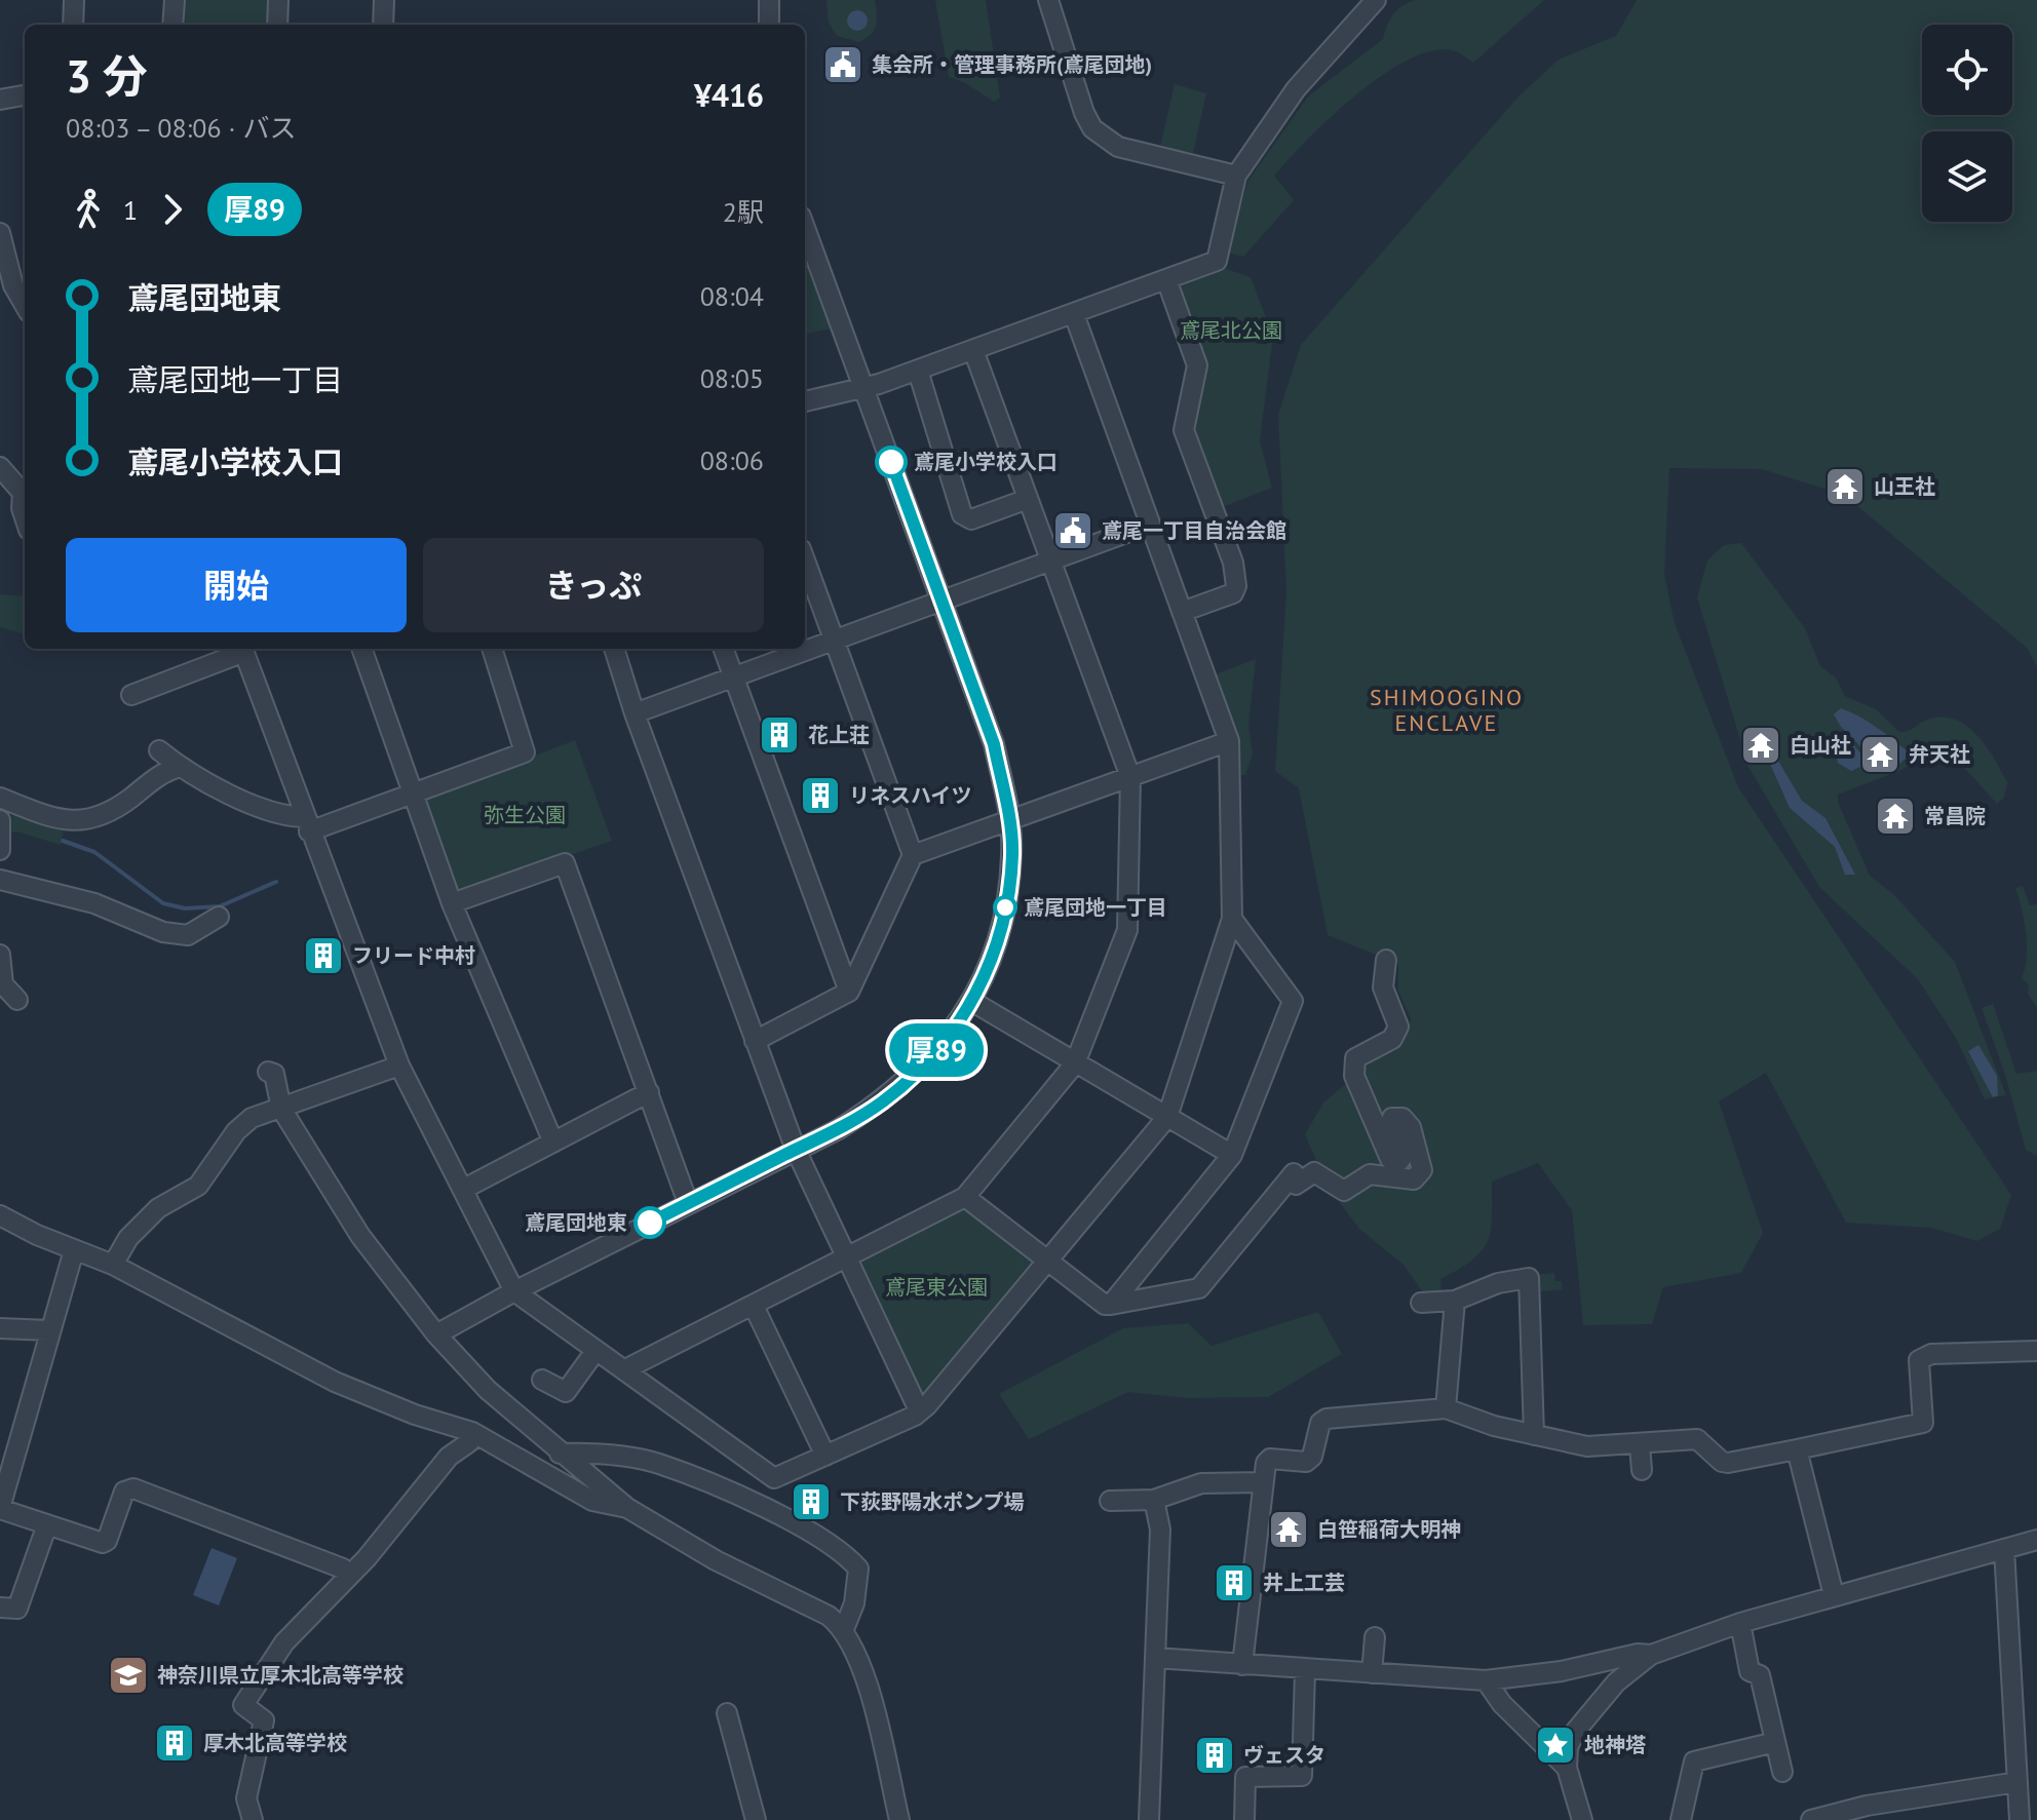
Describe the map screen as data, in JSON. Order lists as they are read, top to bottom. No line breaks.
{"districts":["SHIMOOGINO ENCLAVE"],"parks":["鳶尾北公園","弥生公園","鳶尾東公園"],"places":{"public building":["集会所・管理事務所(鳶尾団地)","鳶尾一丁目自治会館"],"other":["鳶尾小学校入口","鳶尾団地一丁目","鳶尾団地東"],"temple":["山王社","白山社","弁天社","常昌院","白笹稲荷大明神"],"building":["花上荘","リネスハイツ","フリード中村","下荻野陽水ポンプ場","井上工芸","厚木北高等学校","ヴェスタ"],"school or university":["神奈川県立厚木北高等学校"],"place":["地神塔"]},"lines":["bus line 厚89"],"page":{"on_map":"厚89","heading":["3 分","08:03 – 08:06 · バス","¥416"],"legs":["1","厚89","2駅"],"list":[{"name":"鳶尾団地東","value":"08:04"},{"name":"鳶尾団地一丁目","value":"08:05"},{"name":"鳶尾小学校入口","value":"08:06"}],"buttons":["開始","きっぷ"]}}
